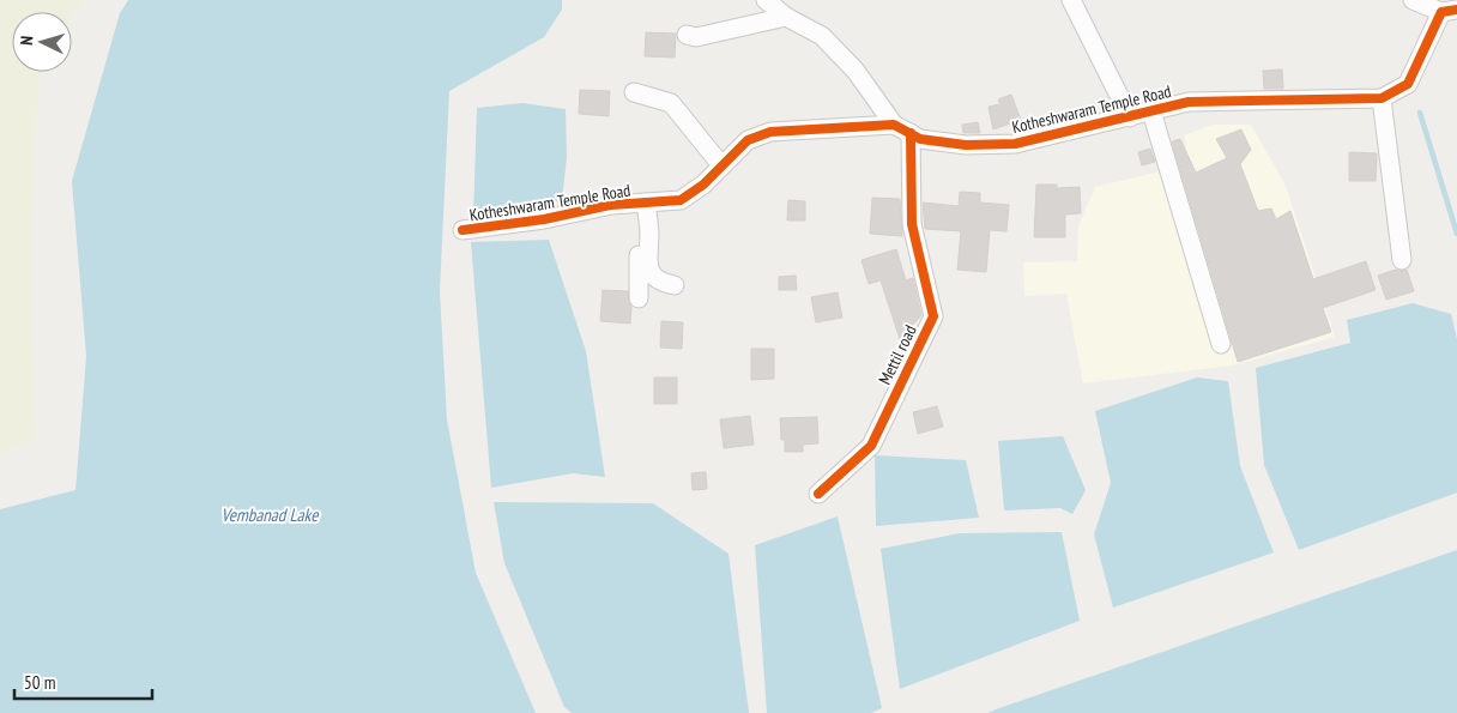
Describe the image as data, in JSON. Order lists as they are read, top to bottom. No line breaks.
{"streets":{"street":["Kotheshwaram Temple Road","Mettil road"]},"crossings":[["Kotheshwaram Temple Road","Mettil road"]],"water":["Vembanad Lake"],"scale_bar":"50 m","north":"left"}
